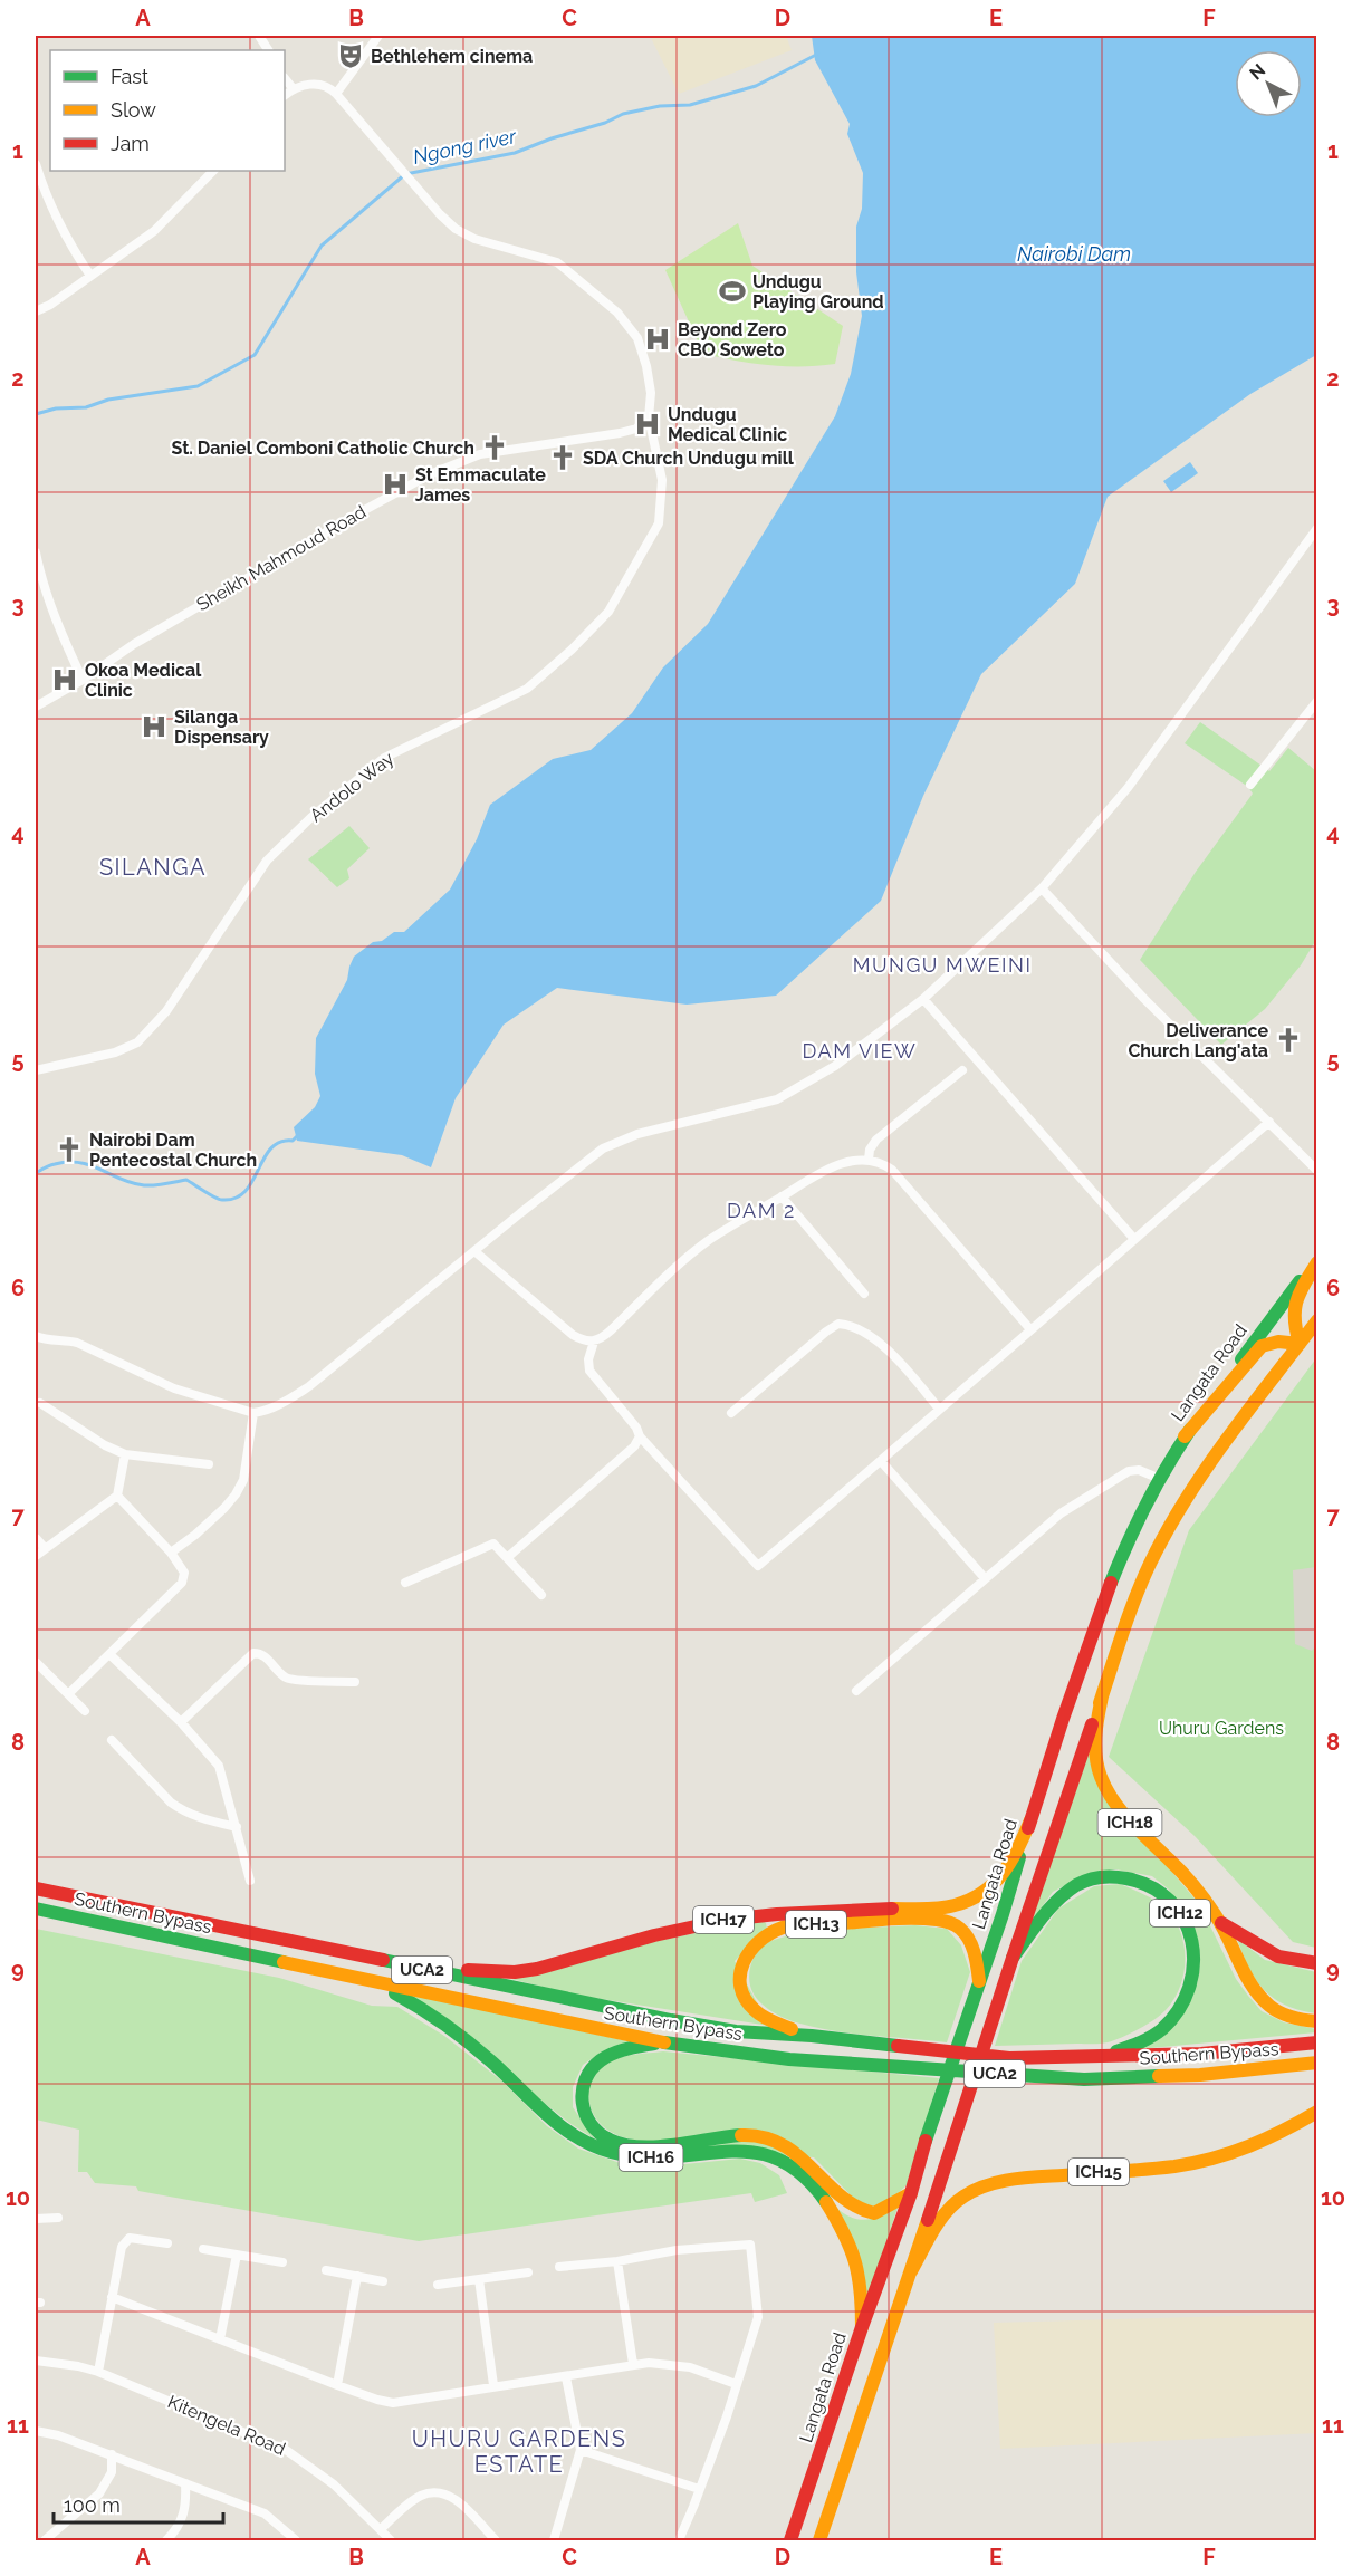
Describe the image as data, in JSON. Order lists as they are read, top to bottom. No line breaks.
{"streets":{"main road":["Langata Road","ICH18","Southern Bypass","ICH12","ICH17","ICH13","UCA2","ICH16","ICH15"],"street":["Sheikh Mahmoud Road","Andolo Way","Kitengela Road"]},"crossings":[["Sheikh Mahmoud Road","Andolo Way"],["Langata Road","ICH17"],["Langata Road","ICH13"],["Langata Road","ICH16"],["Southern Bypass","ICH12"],["Southern Bypass","ICH17"],["Southern Bypass","ICH13"],["Southern Bypass","ICH16"]],"districts":["SILANGA","MUNGU MWEINI","DAM VIEW","DAM 2","UHURU GARDENS ESTATE"],"water":["Ngong river","Nairobi Dam"],"parks":["Uhuru Gardens"],"places":{"theatre":["Bethlehem cinema"],"sports":["Undugu Playing Ground"],"hospital":["Beyond Zero CBO Soweto","Undugu Medical Clinic","St Emmaculate James","Okoa Medical Clinic","Silanga Dispensary"],"church":["St. Daniel Comboni Catholic Church","SDA Church Undugu mill","Deliverance Church Lang'ata","Nairobi Dam Pentecostal Church"]},"legend":["Fast","Slow","Jam"],"scale_bar":"100 m","north":"top left","grid":{"columns":["A","B","C","D","E","F"],"rows":["1","2","3","4","5","6","7","8","9","10","11"]}}
